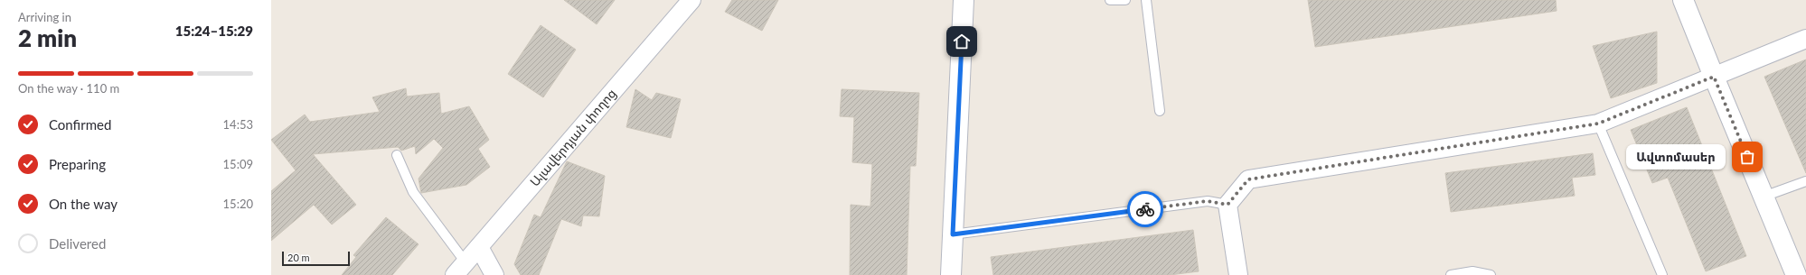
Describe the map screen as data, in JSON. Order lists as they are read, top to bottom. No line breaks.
{"streets":{"street":["Ալավերդյան փողոց"]},"places":["Ավտոմասեր"],"scale_bar":"20 m","page":{"heading":["2 min","Arriving in","15:24–15:29"],"bar":"On the way · 110 m","list":[["Confirmed","14:53"],["Preparing","15:09"],["On the way","15:20"],"Delivered"],"bubble":"Ավտոմասեր","scale":"20 m"}}
